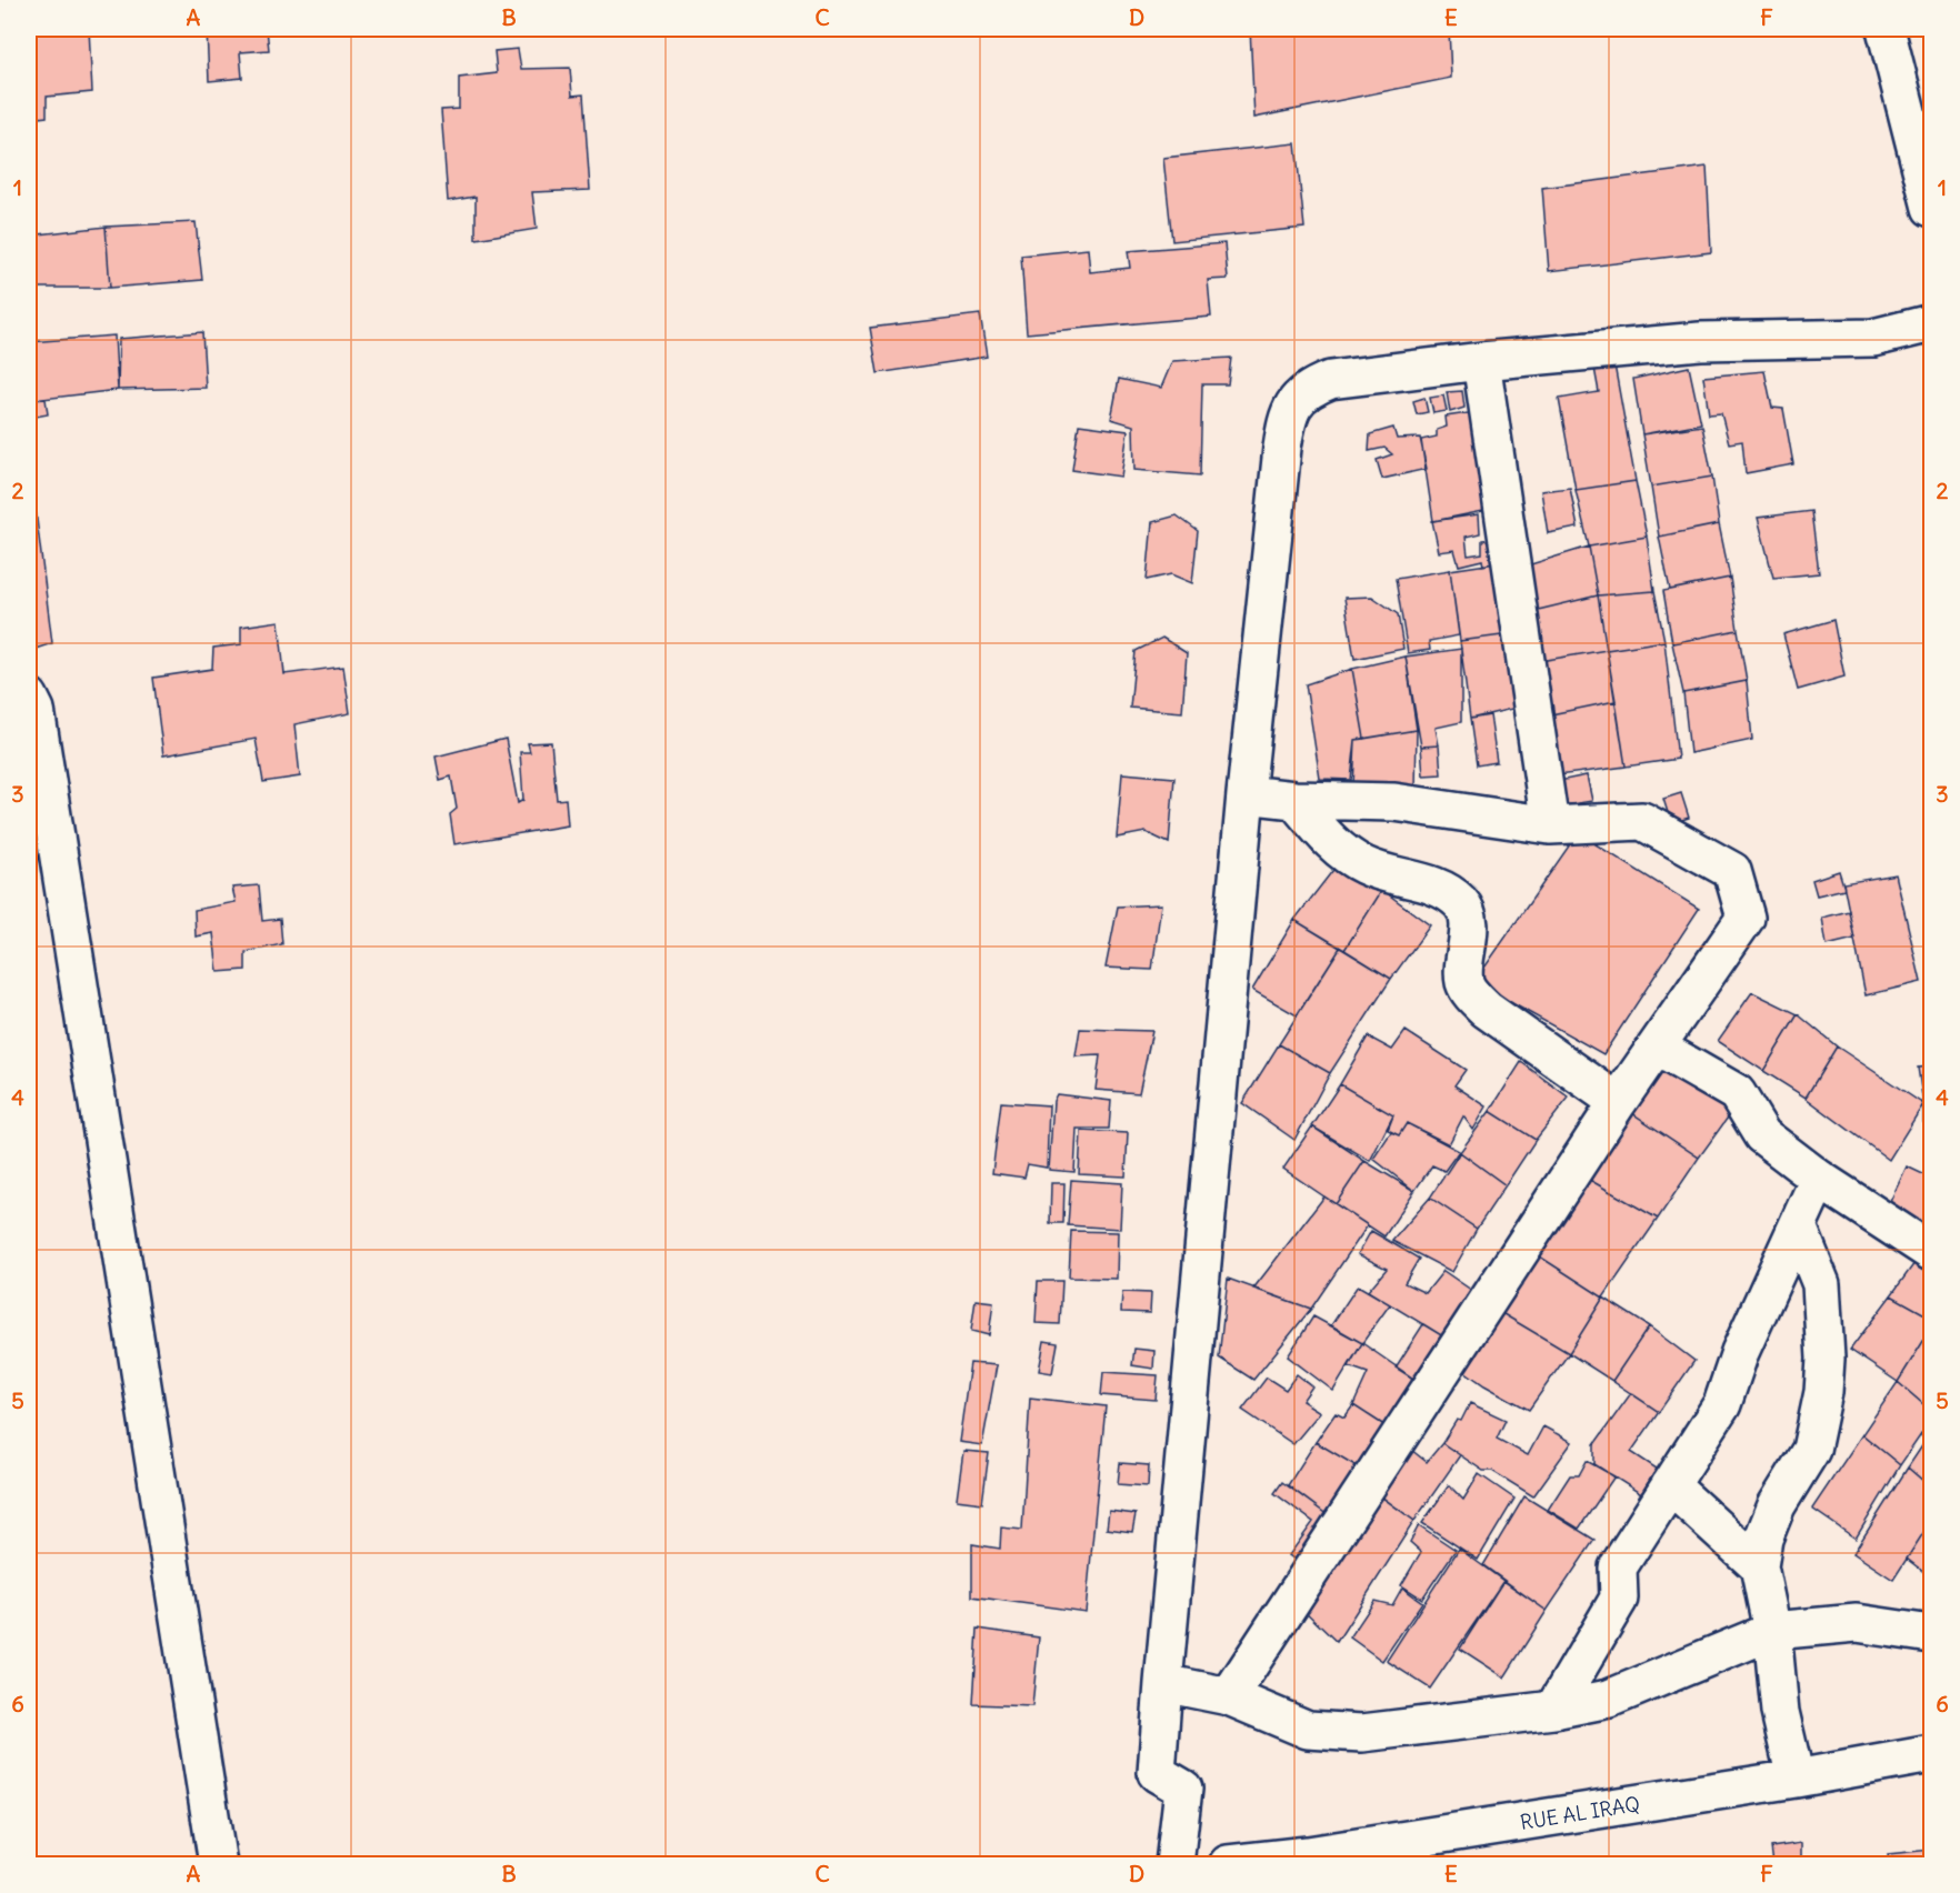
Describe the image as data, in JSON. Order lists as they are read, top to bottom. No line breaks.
{"streets":{"street":["RUE AL IRAQ"]},"grid":{"columns":["A","B","C","D","E","F"],"rows":["1","2","3","4","5","6"]}}
